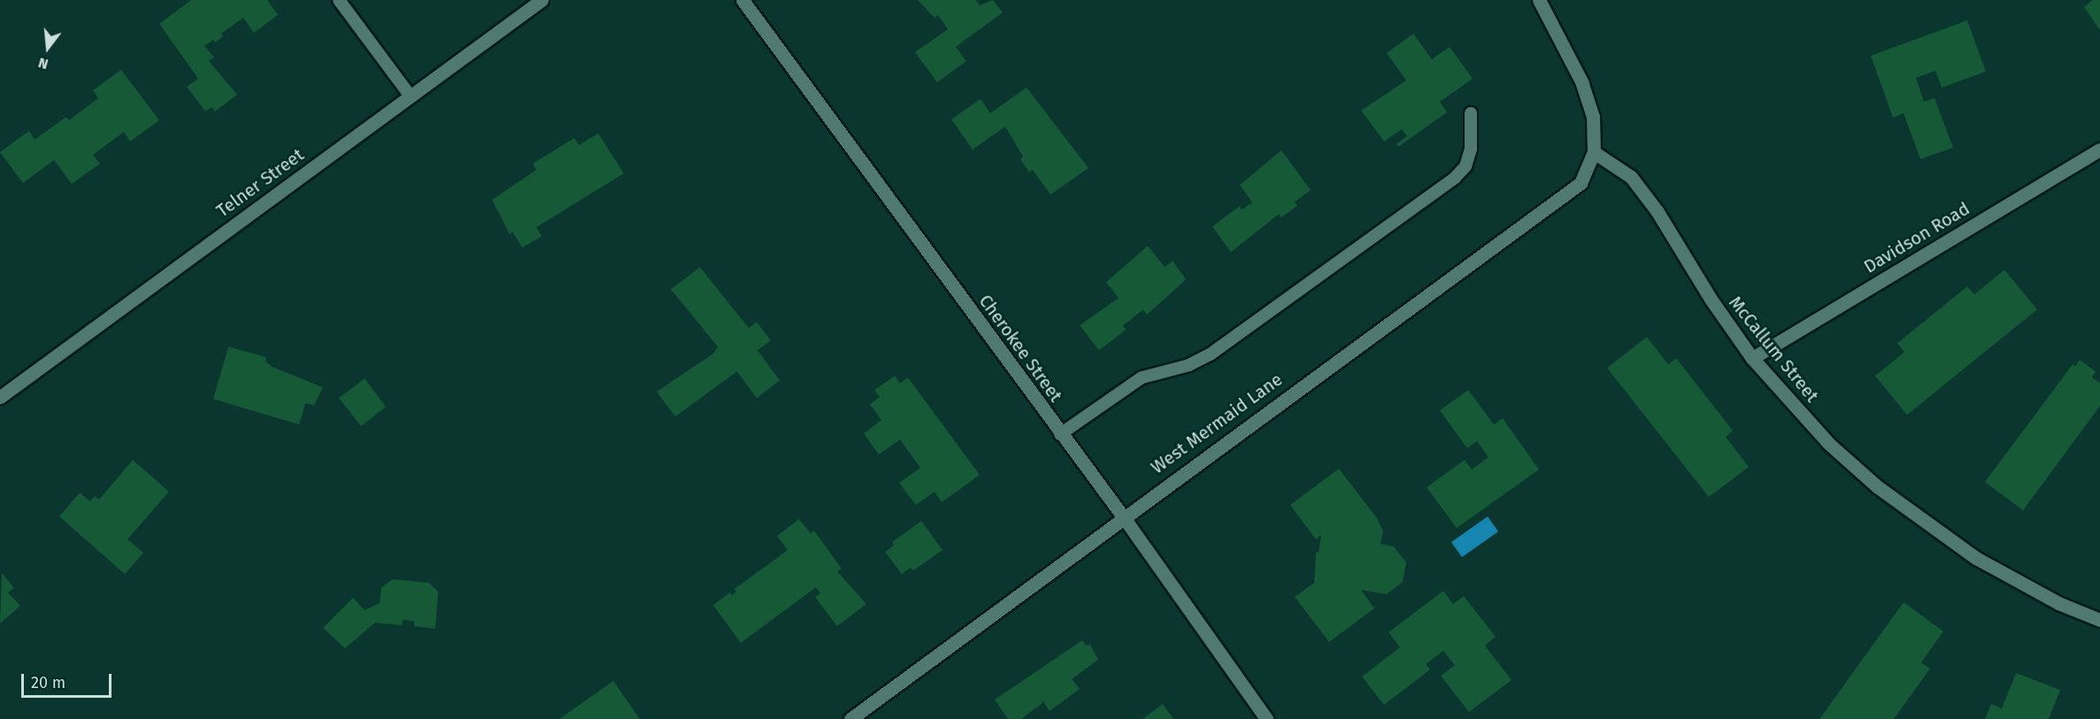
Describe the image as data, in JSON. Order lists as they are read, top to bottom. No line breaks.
{"streets":{"street":["Telner Street","Davidson Road","Cherokee Street","McCallum Street","West Mermaid Lane"]},"crossings":[["Davidson Road","McCallum Street"],["Cherokee Street","West Mermaid Lane"],["McCallum Street","West Mermaid Lane"]],"scale_bar":"20 m","north":"bottom"}
